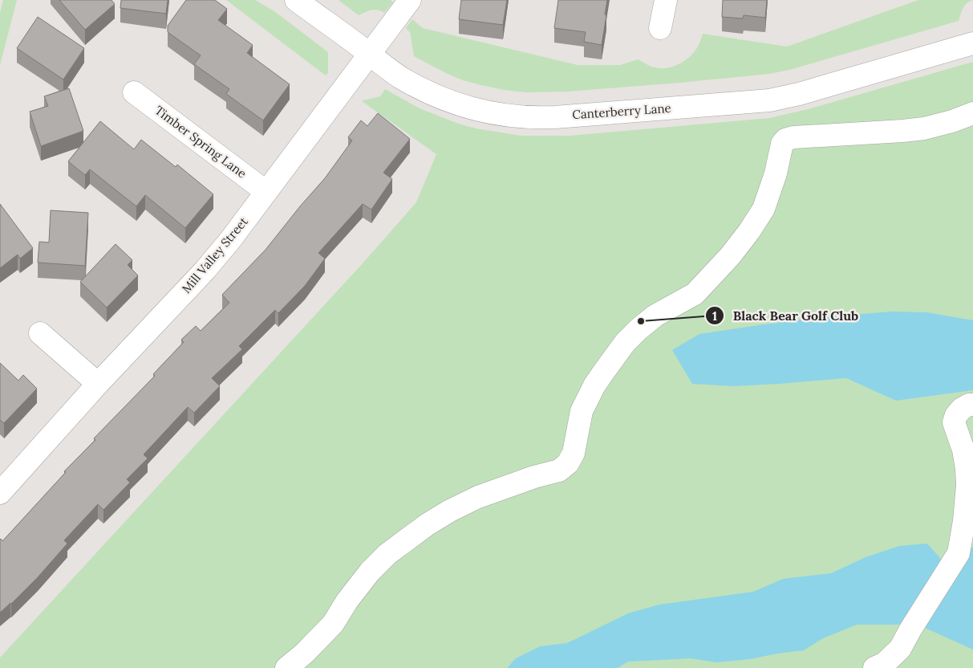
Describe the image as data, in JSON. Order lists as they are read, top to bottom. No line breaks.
{"streets":{"street":["Canterberry Lane","Timber Spring Lane","Mill Valley Street"]},"crossings":[["Canterberry Lane","Mill Valley Street"],["Timber Spring Lane","Mill Valley Street"]],"places":["Black Bear Golf Club"]}
